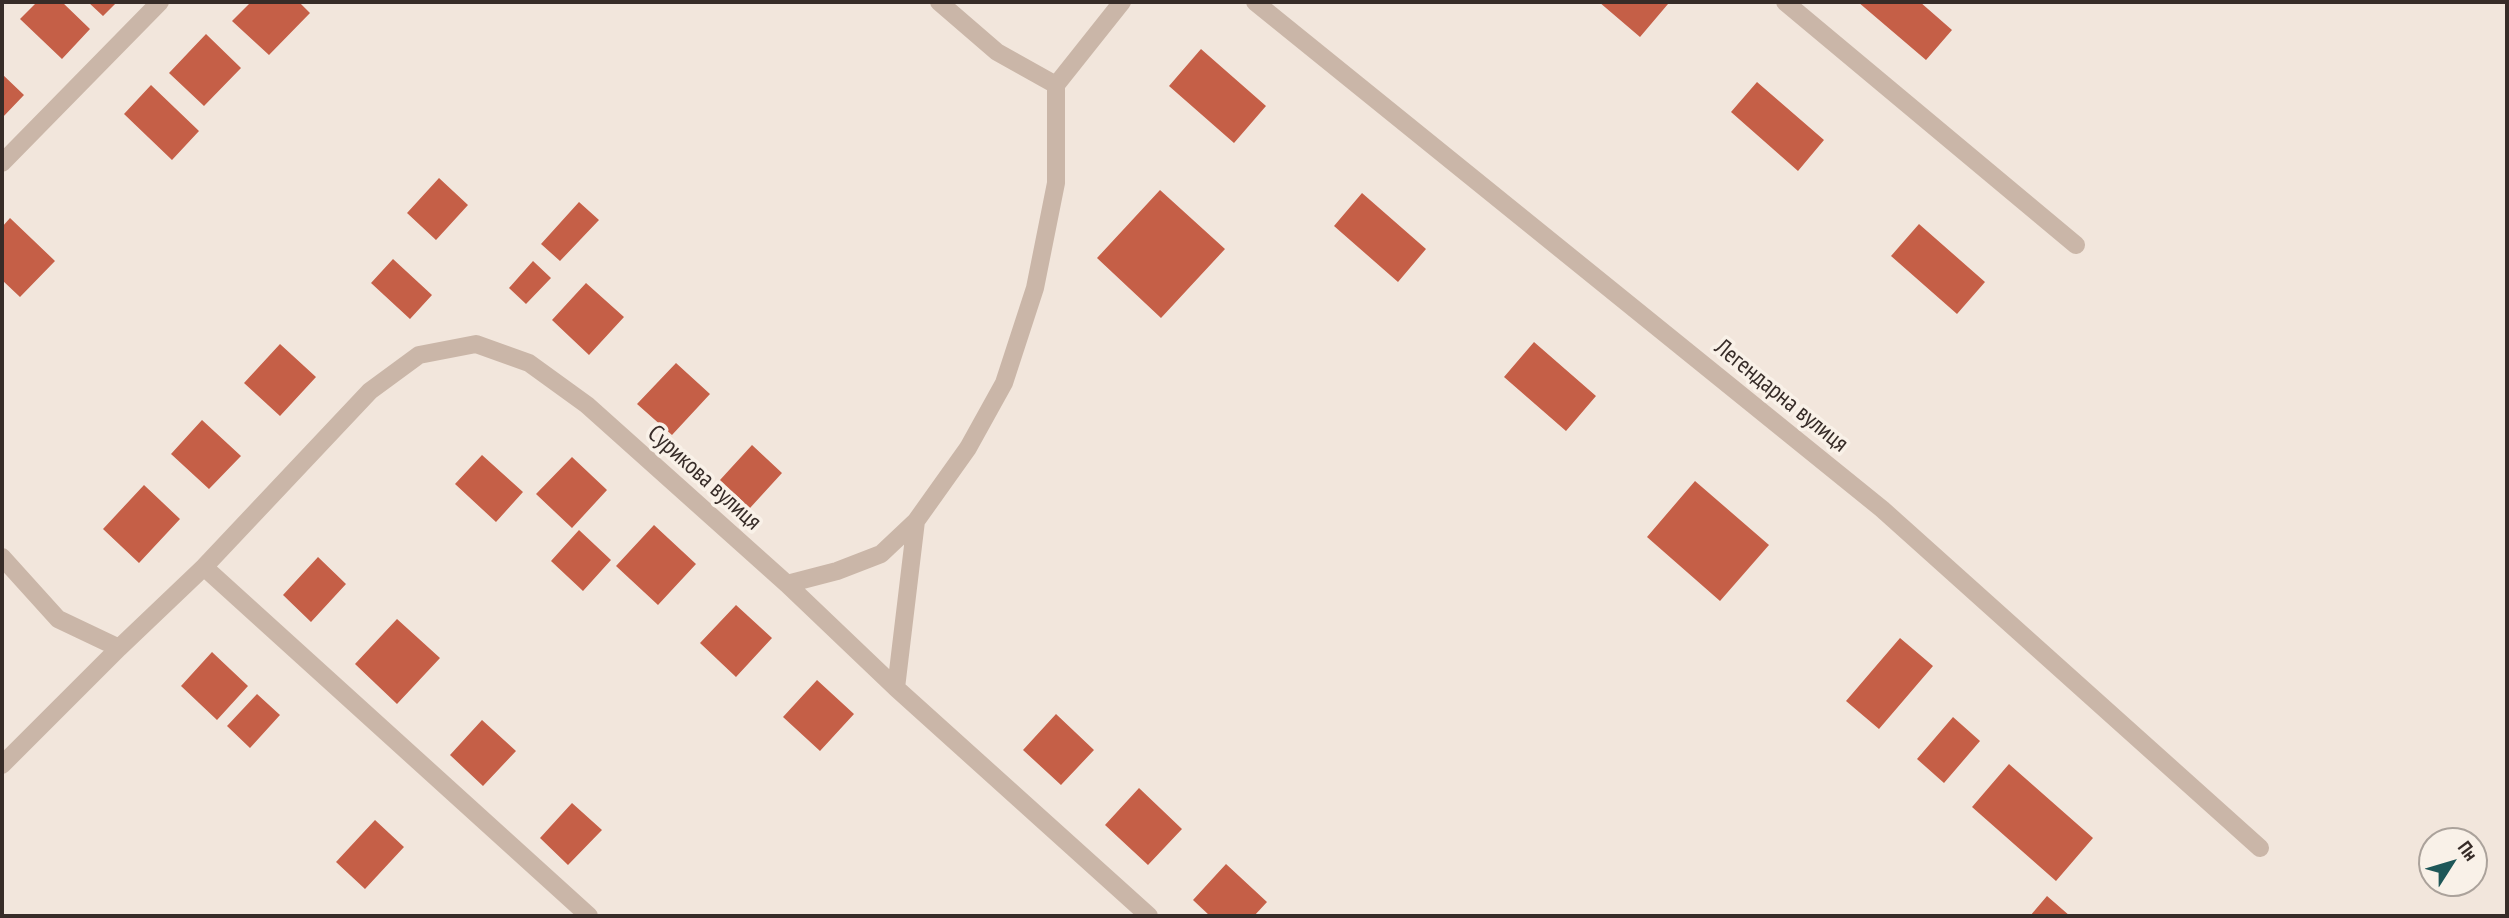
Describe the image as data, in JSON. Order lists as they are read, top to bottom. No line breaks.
{"streets":{"street":["Легендарна вулиця","Сурикова вулиця"]},"north":"top right"}
